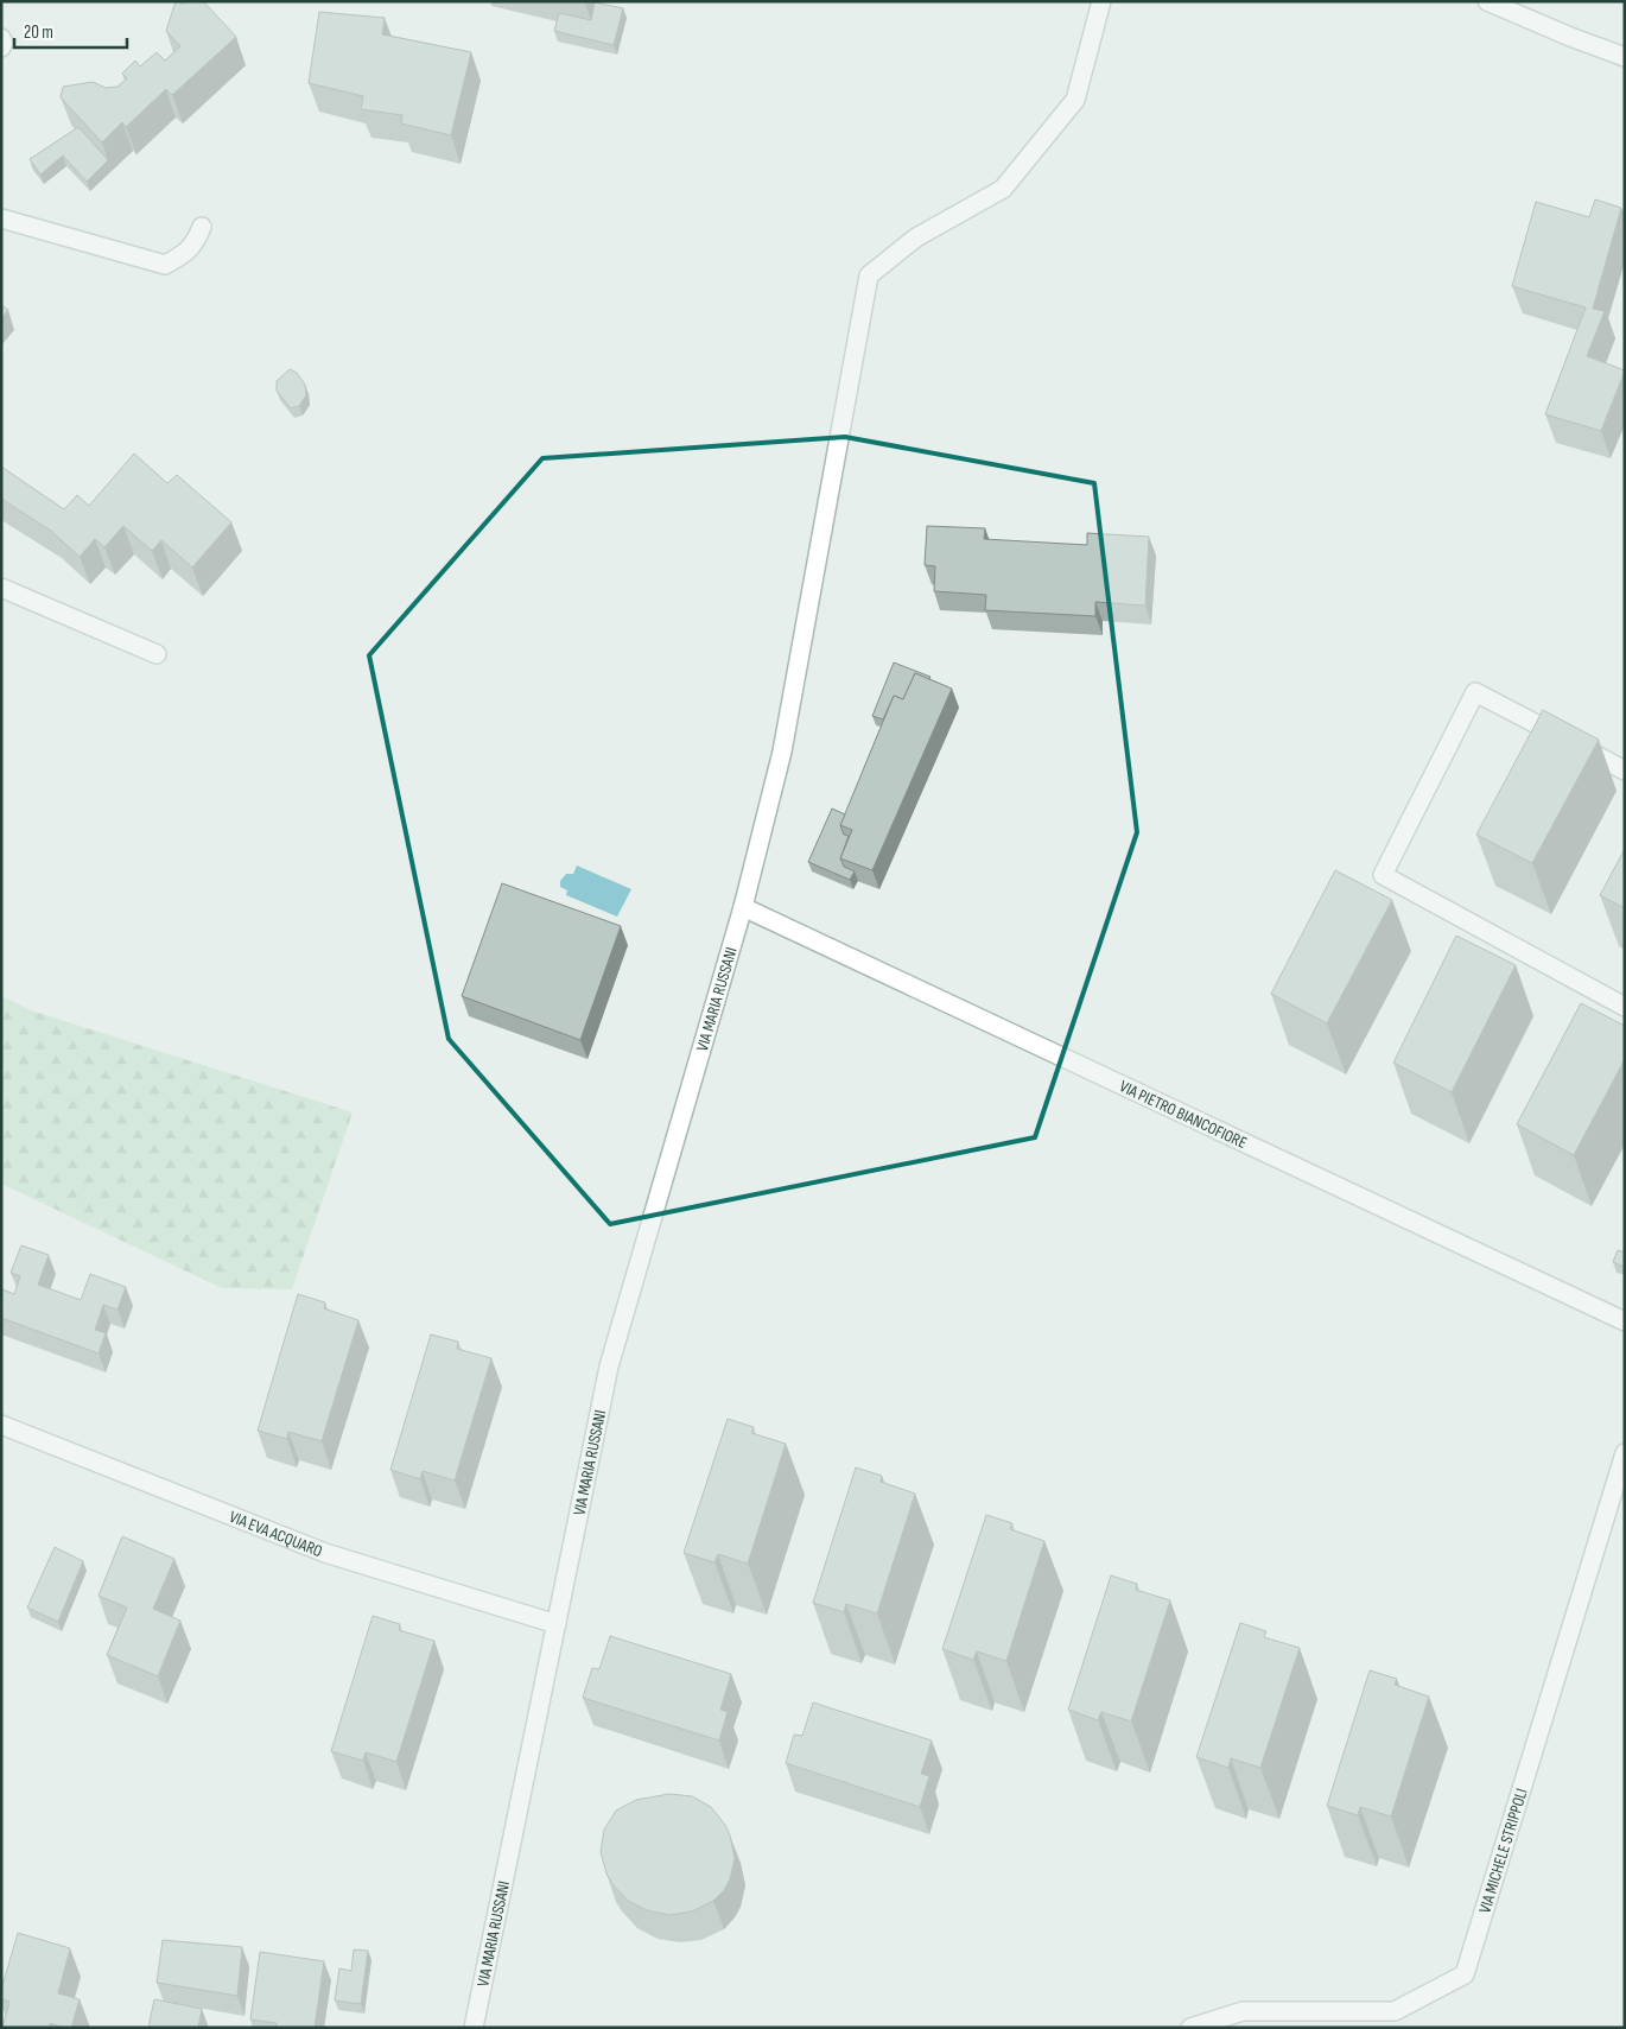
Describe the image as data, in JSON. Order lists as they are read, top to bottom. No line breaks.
{"streets":{"street":["VIA MARIA RUSSANI","VIA PIETRO BIANCOFIORE","VIA EVA ACQUARO","VIA MICHELE STRIPPOLI"]},"crossings":[["VIA MARIA RUSSANI","VIA PIETRO BIANCOFIORE"],["VIA MARIA RUSSANI","VIA EVA ACQUARO"]],"scale_bar":"20 m"}
